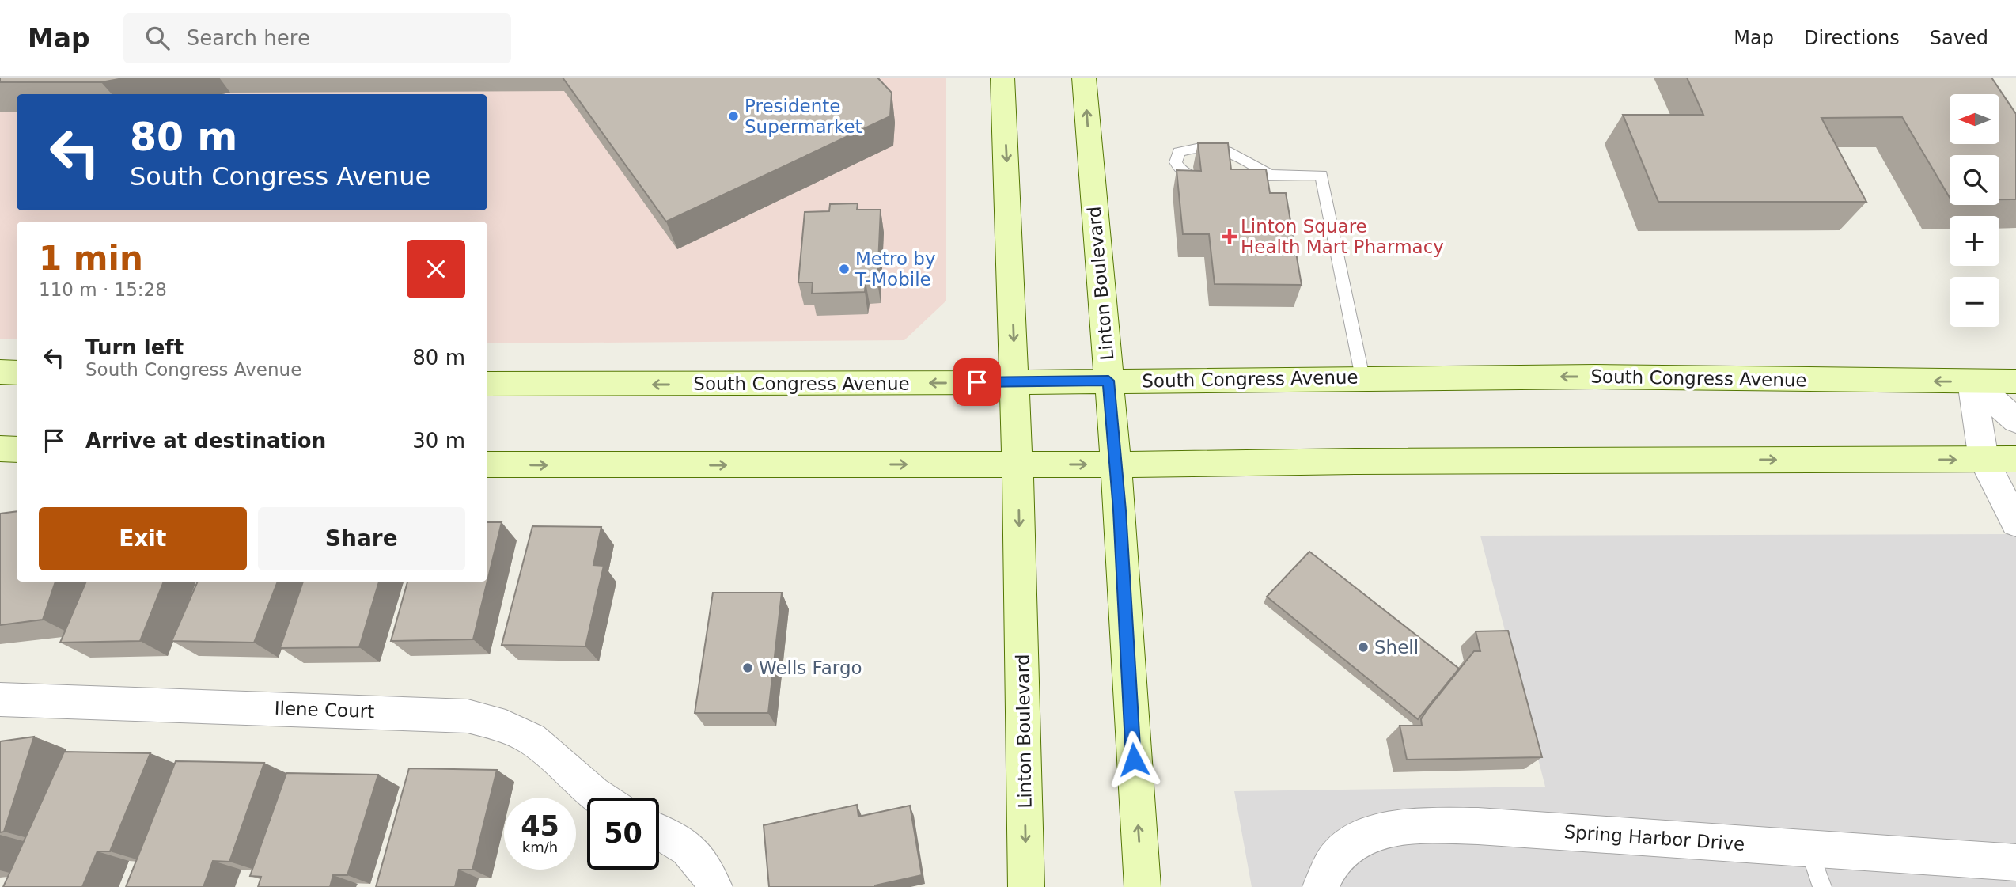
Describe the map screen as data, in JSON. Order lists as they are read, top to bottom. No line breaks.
{"streets":{"main road":["Linton Boulevard","South Congress Avenue"],"street":["Ilene Court","Spring Harbor Drive"]},"crossings":[["Linton Boulevard","South Congress Avenue"]],"places":{"other":["Presidente Supermarket","Metro by T-Mobile","Shell","Wells Fargo"],"health":["Linton Square Health Mart Pharmacy"]},"north":"left","page":{"header":"Map","search":"Search here","nav":["Map","Directions","Saved"],"map_buttons":["+","−"],"turn":["80 m","South Congress Avenue"],"heading":["1 min","110 m · 15:28"],"list":[{"name":"Turn left","note":"South Congress Avenue","value":"80 m"},{"name":"Arrive at destination","value":"30 m"}],"buttons":["Exit","Share"],"speed":"45 km/h","limit":"50"}}
